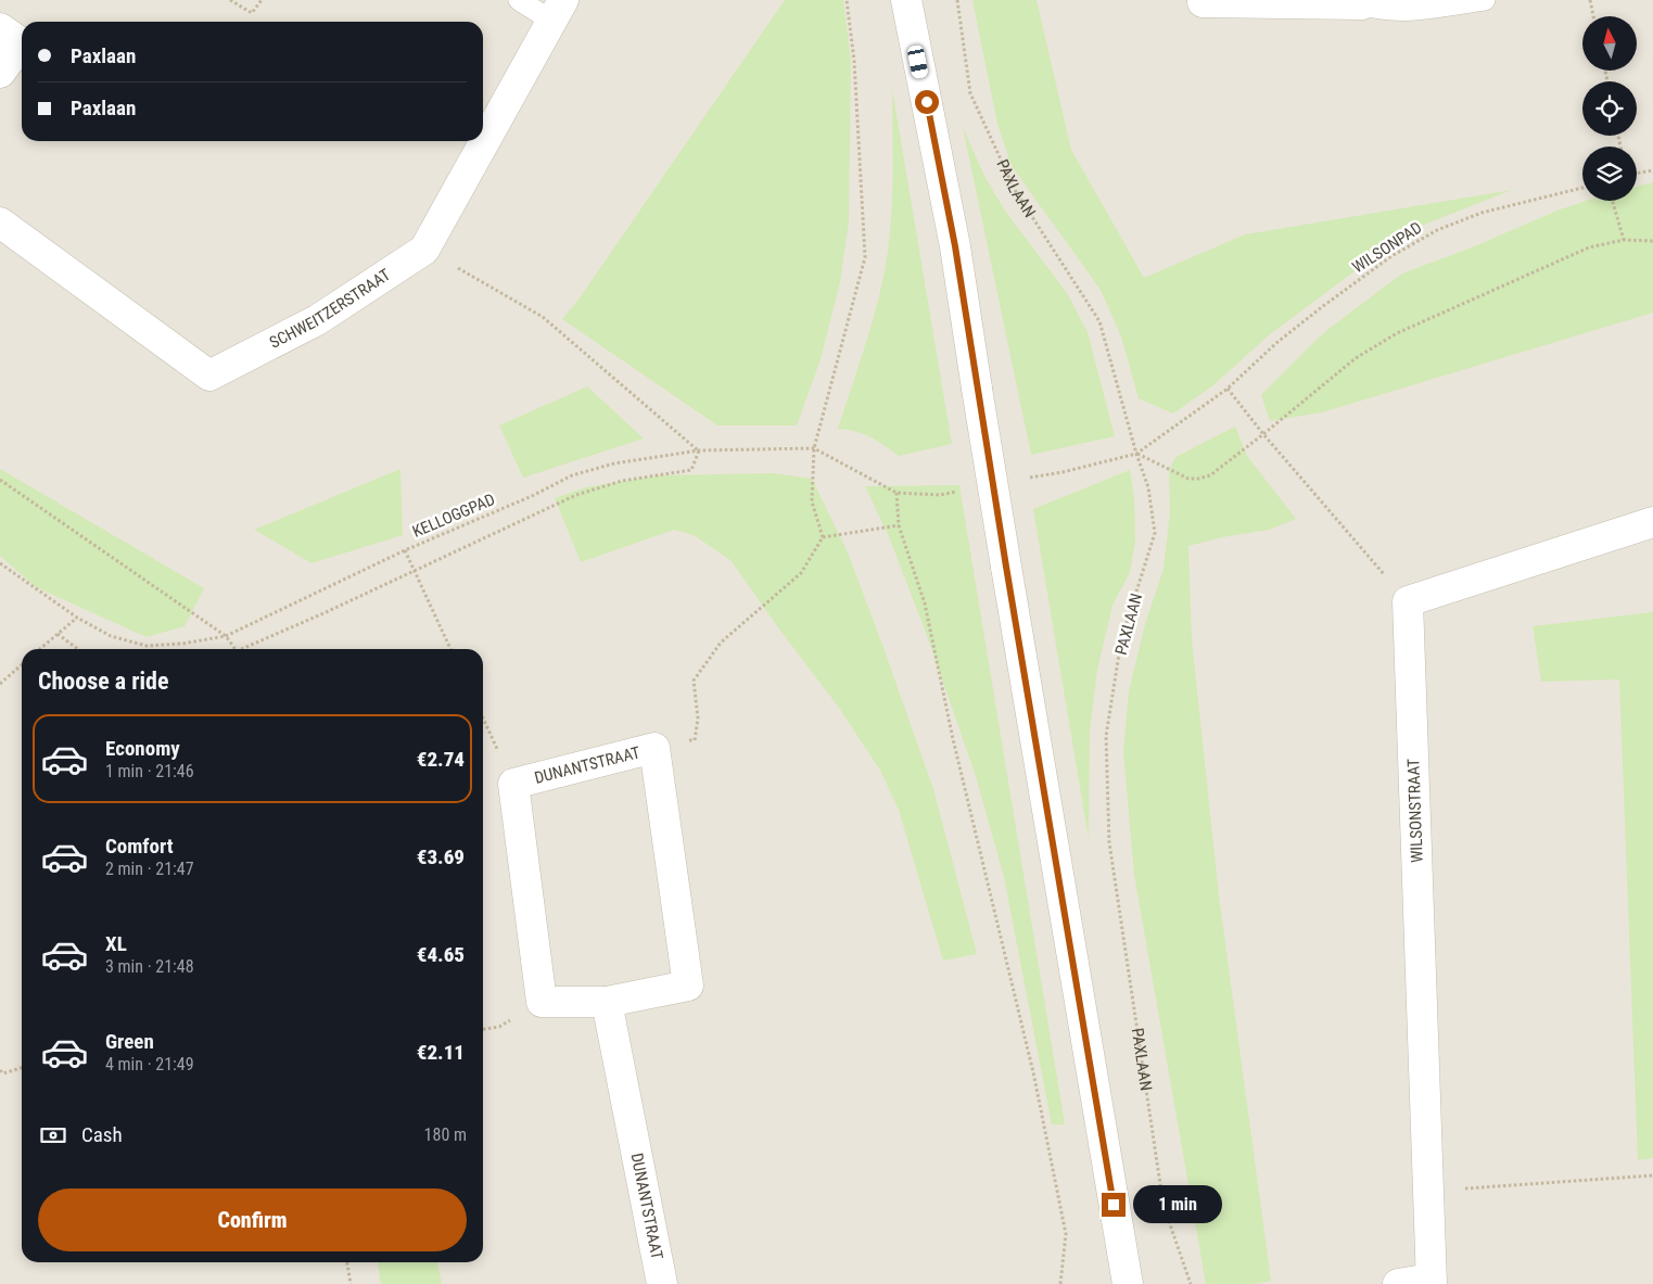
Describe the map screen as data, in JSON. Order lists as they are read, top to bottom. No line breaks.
{"streets":{"street":["SCHWEITZERSTRAAT","DUNANTSTRAAT","WILSONSTRAAT"],"path":["PAXLAAN","WILSONPAD","KELLOGGPAD"]},"crossings":[["PAXLAAN","WILSONPAD"]],"north":"top","page":{"banner":["Paxlaan","Paxlaan"],"heading":"Choose a ride","list":[{"name":"Economy","note":"1 min · 21:46","value":"€2.74"},{"name":"Comfort","note":"2 min · 21:47","value":"€3.69"},{"name":"XL","note":"3 min · 21:48","value":"€4.65"},{"name":"Green","note":"4 min · 21:49","value":"€2.11"}],"pay":["Cash","180 m"],"buttons":"Confirm","bubble":"1 min"}}
